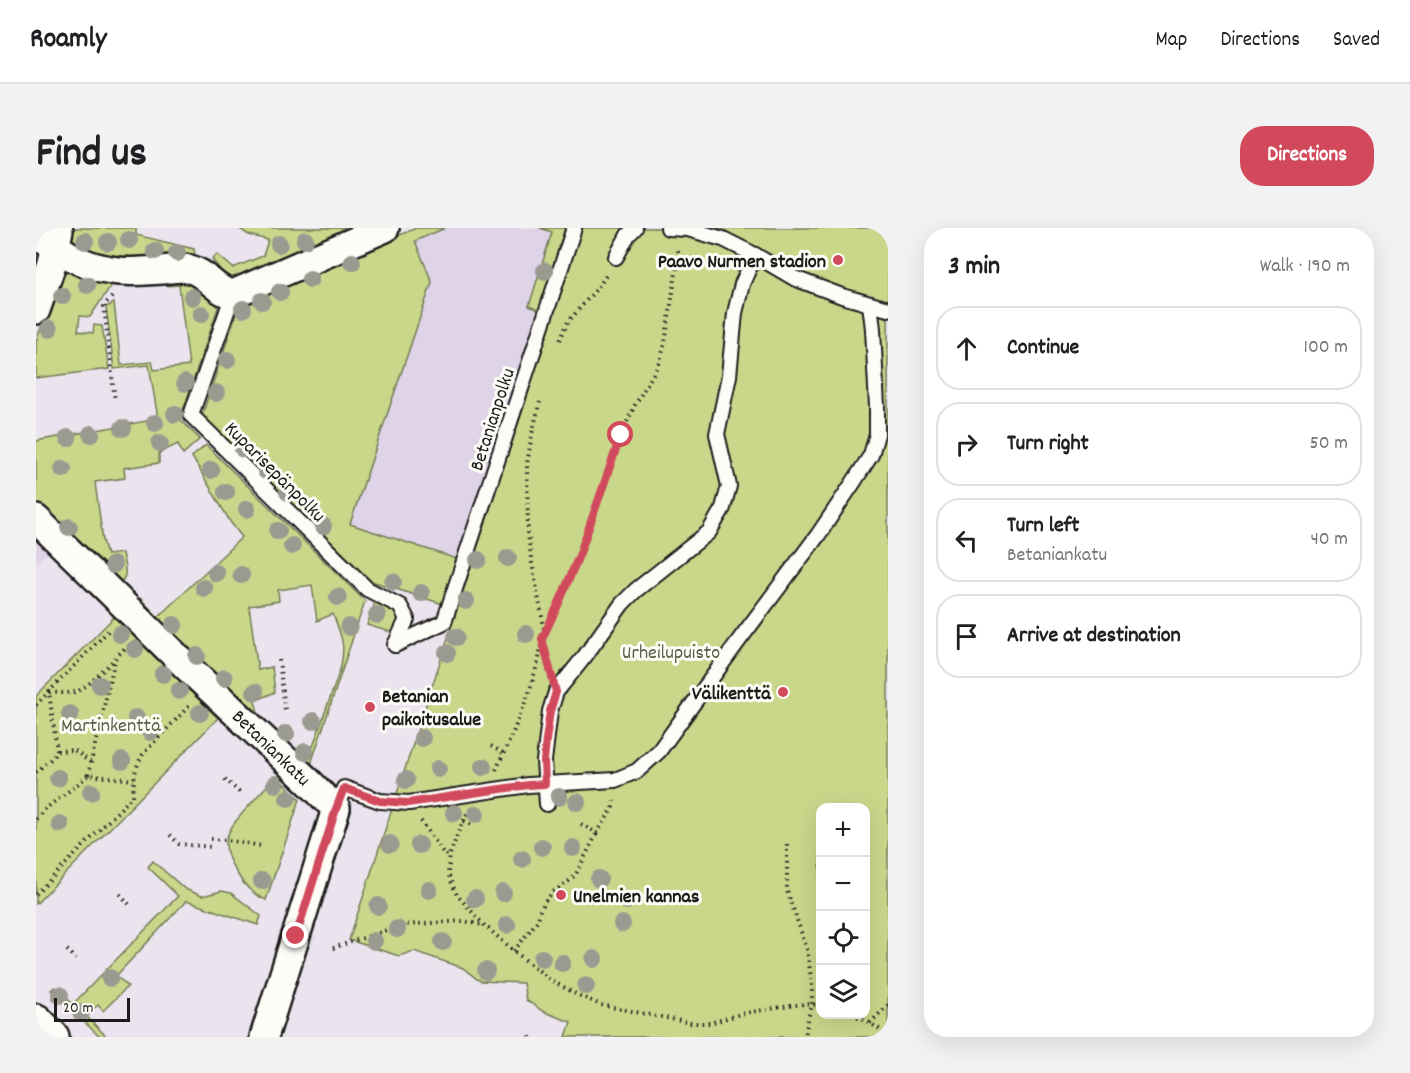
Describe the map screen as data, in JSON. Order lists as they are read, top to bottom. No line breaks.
{"streets":{"street":["Betaniankatu"],"lane":["Betanianpolku","Kuparisepänpolku"]},"crossings":[["Betanianpolku","Kuparisepänpolku"]],"parks":["Urheilupuisto","Martinkenttä"],"places":["Paavo Nurmen stadion","Välikenttä","Betanian paikoitusalue","Unelmien kannas"],"scale_bar":"20 m","page":{"header":"Roamly","nav":["Map","Directions","Saved"],"title":"Find us","buttons":"Directions","heading":["3 min","Walk · 190 m"],"list":[["Continue","100 m"],["Turn right","50 m"],["Turn left","Betaniankatu","40 m"],"Arrive at destination"],"map_buttons":["+","−"],"scale":"20 m"}}
